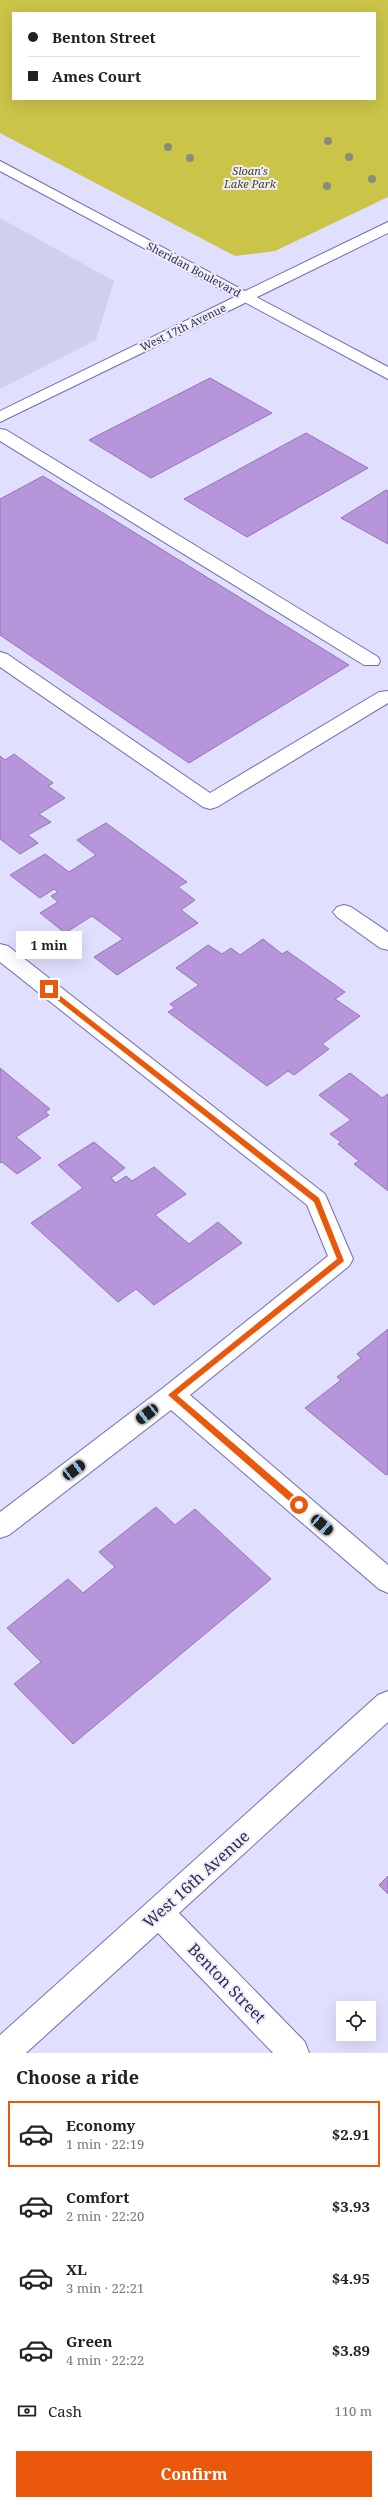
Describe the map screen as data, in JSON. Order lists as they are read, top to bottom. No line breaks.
{"streets":{"street":["Sheridan Boulevard","West 17th Avenue","West 16th Avenue","Benton Street"]},"crossings":[["Sheridan Boulevard","West 17th Avenue"],["West 16th Avenue","Benton Street"]],"parks":["Sloan's Lake Park"],"page":{"banner":["Benton Street","Ames Court"],"bubble":"1 min","heading":"Choose a ride","list":[{"name":"Economy","note":"1 min · 22:19","value":"$2.91"},{"name":"Comfort","note":"2 min · 22:20","value":"$3.93"},{"name":"XL","note":"3 min · 22:21","value":"$4.95"},{"name":"Green","note":"4 min · 22:22","value":"$3.89"}],"pay":["Cash","110 m"],"buttons":"Confirm"}}
